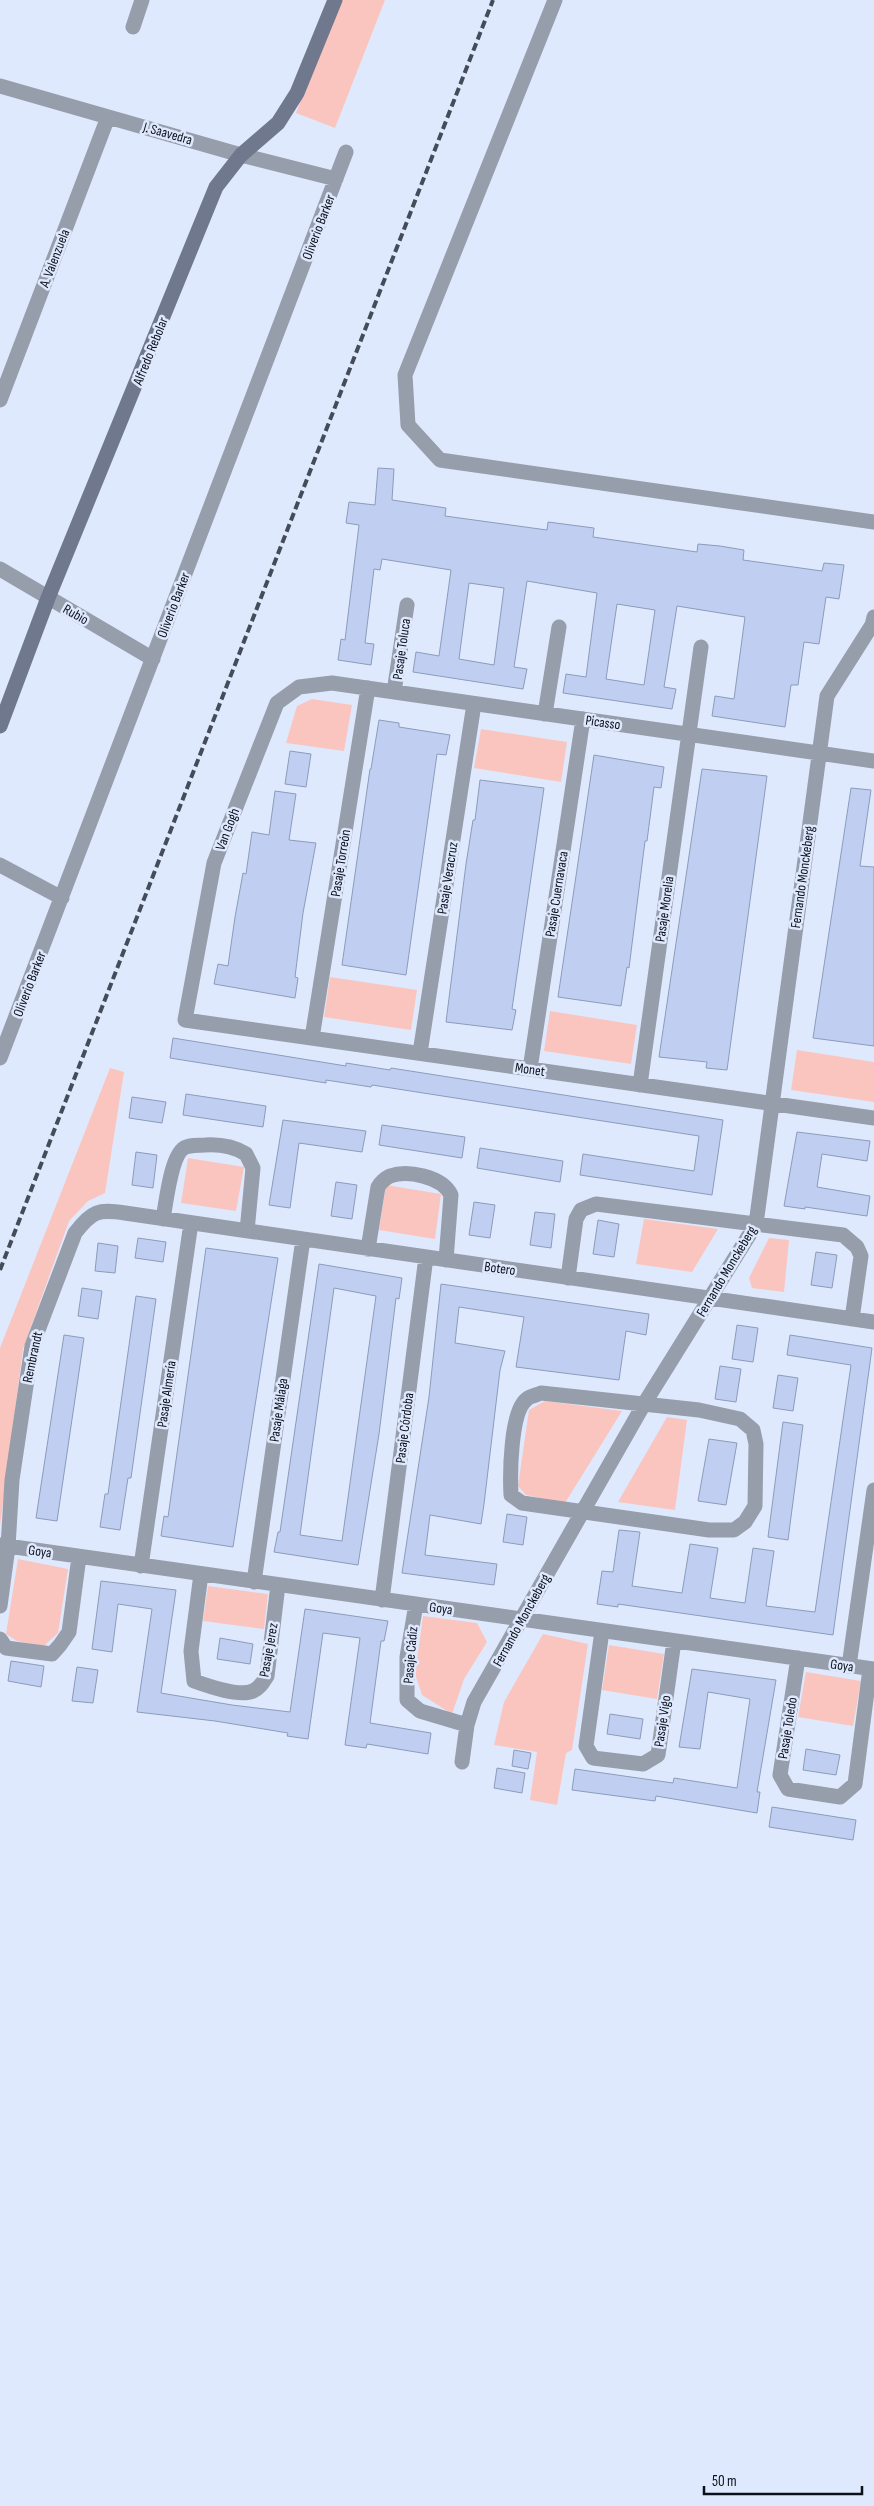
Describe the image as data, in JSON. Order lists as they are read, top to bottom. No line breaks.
{"streets":{"street":["J. Saavedra","Oliverio Barker","A. Valenzuela","Alfredo Rebolar","Rubio","Pasaje Toluca","Picasso","Van Gogh","Pasaje Torreón","Fernando Monckeberg","Pasaje Veracruz","Pasaje Cuernavaca","Pasaje Morelia","Monet","Botero","Rembrandt","Pasaje Almería","Pasaje Málaga","Pasaje Córdoba","Goya","Pasaje Jerez","Pasaje Cádiz","Pasaje Vigo","Pasaje Toledo"]},"crossings":[["J. Saavedra","Oliverio Barker"],["J. Saavedra","A. Valenzuela"],["J. Saavedra","Alfredo Rebolar"],["Oliverio Barker","Rubio"],["Alfredo Rebolar","Rubio"],["Pasaje Toluca","Picasso"],["Picasso","Van Gogh"],["Picasso","Pasaje Torreón"],["Picasso","Fernando Monckeberg"],["Picasso","Pasaje Veracruz"],["Picasso","Pasaje Cuernavaca"],["Picasso","Pasaje Morelia"],["Van Gogh","Monet"],["Pasaje Torreón","Monet"],["Fernando Monckeberg","Monet"],["Fernando Monckeberg","Botero"],["Fernando Monckeberg","Goya"],["Fernando Monckeberg","Pasaje Cádiz"],["Pasaje Veracruz","Monet"],["Pasaje Cuernavaca","Monet"],["Pasaje Morelia","Monet"],["Botero","Rembrandt"],["Botero","Pasaje Almería"],["Botero","Pasaje Málaga"],["Botero","Pasaje Córdoba"],["Rembrandt","Goya"],["Pasaje Almería","Goya"],["Pasaje Málaga","Goya"],["Pasaje Córdoba","Goya"],["Goya","Pasaje Jerez"],["Goya","Pasaje Cádiz"],["Goya","Pasaje Vigo"],["Goya","Pasaje Toledo"]],"scale_bar":"50 m"}
